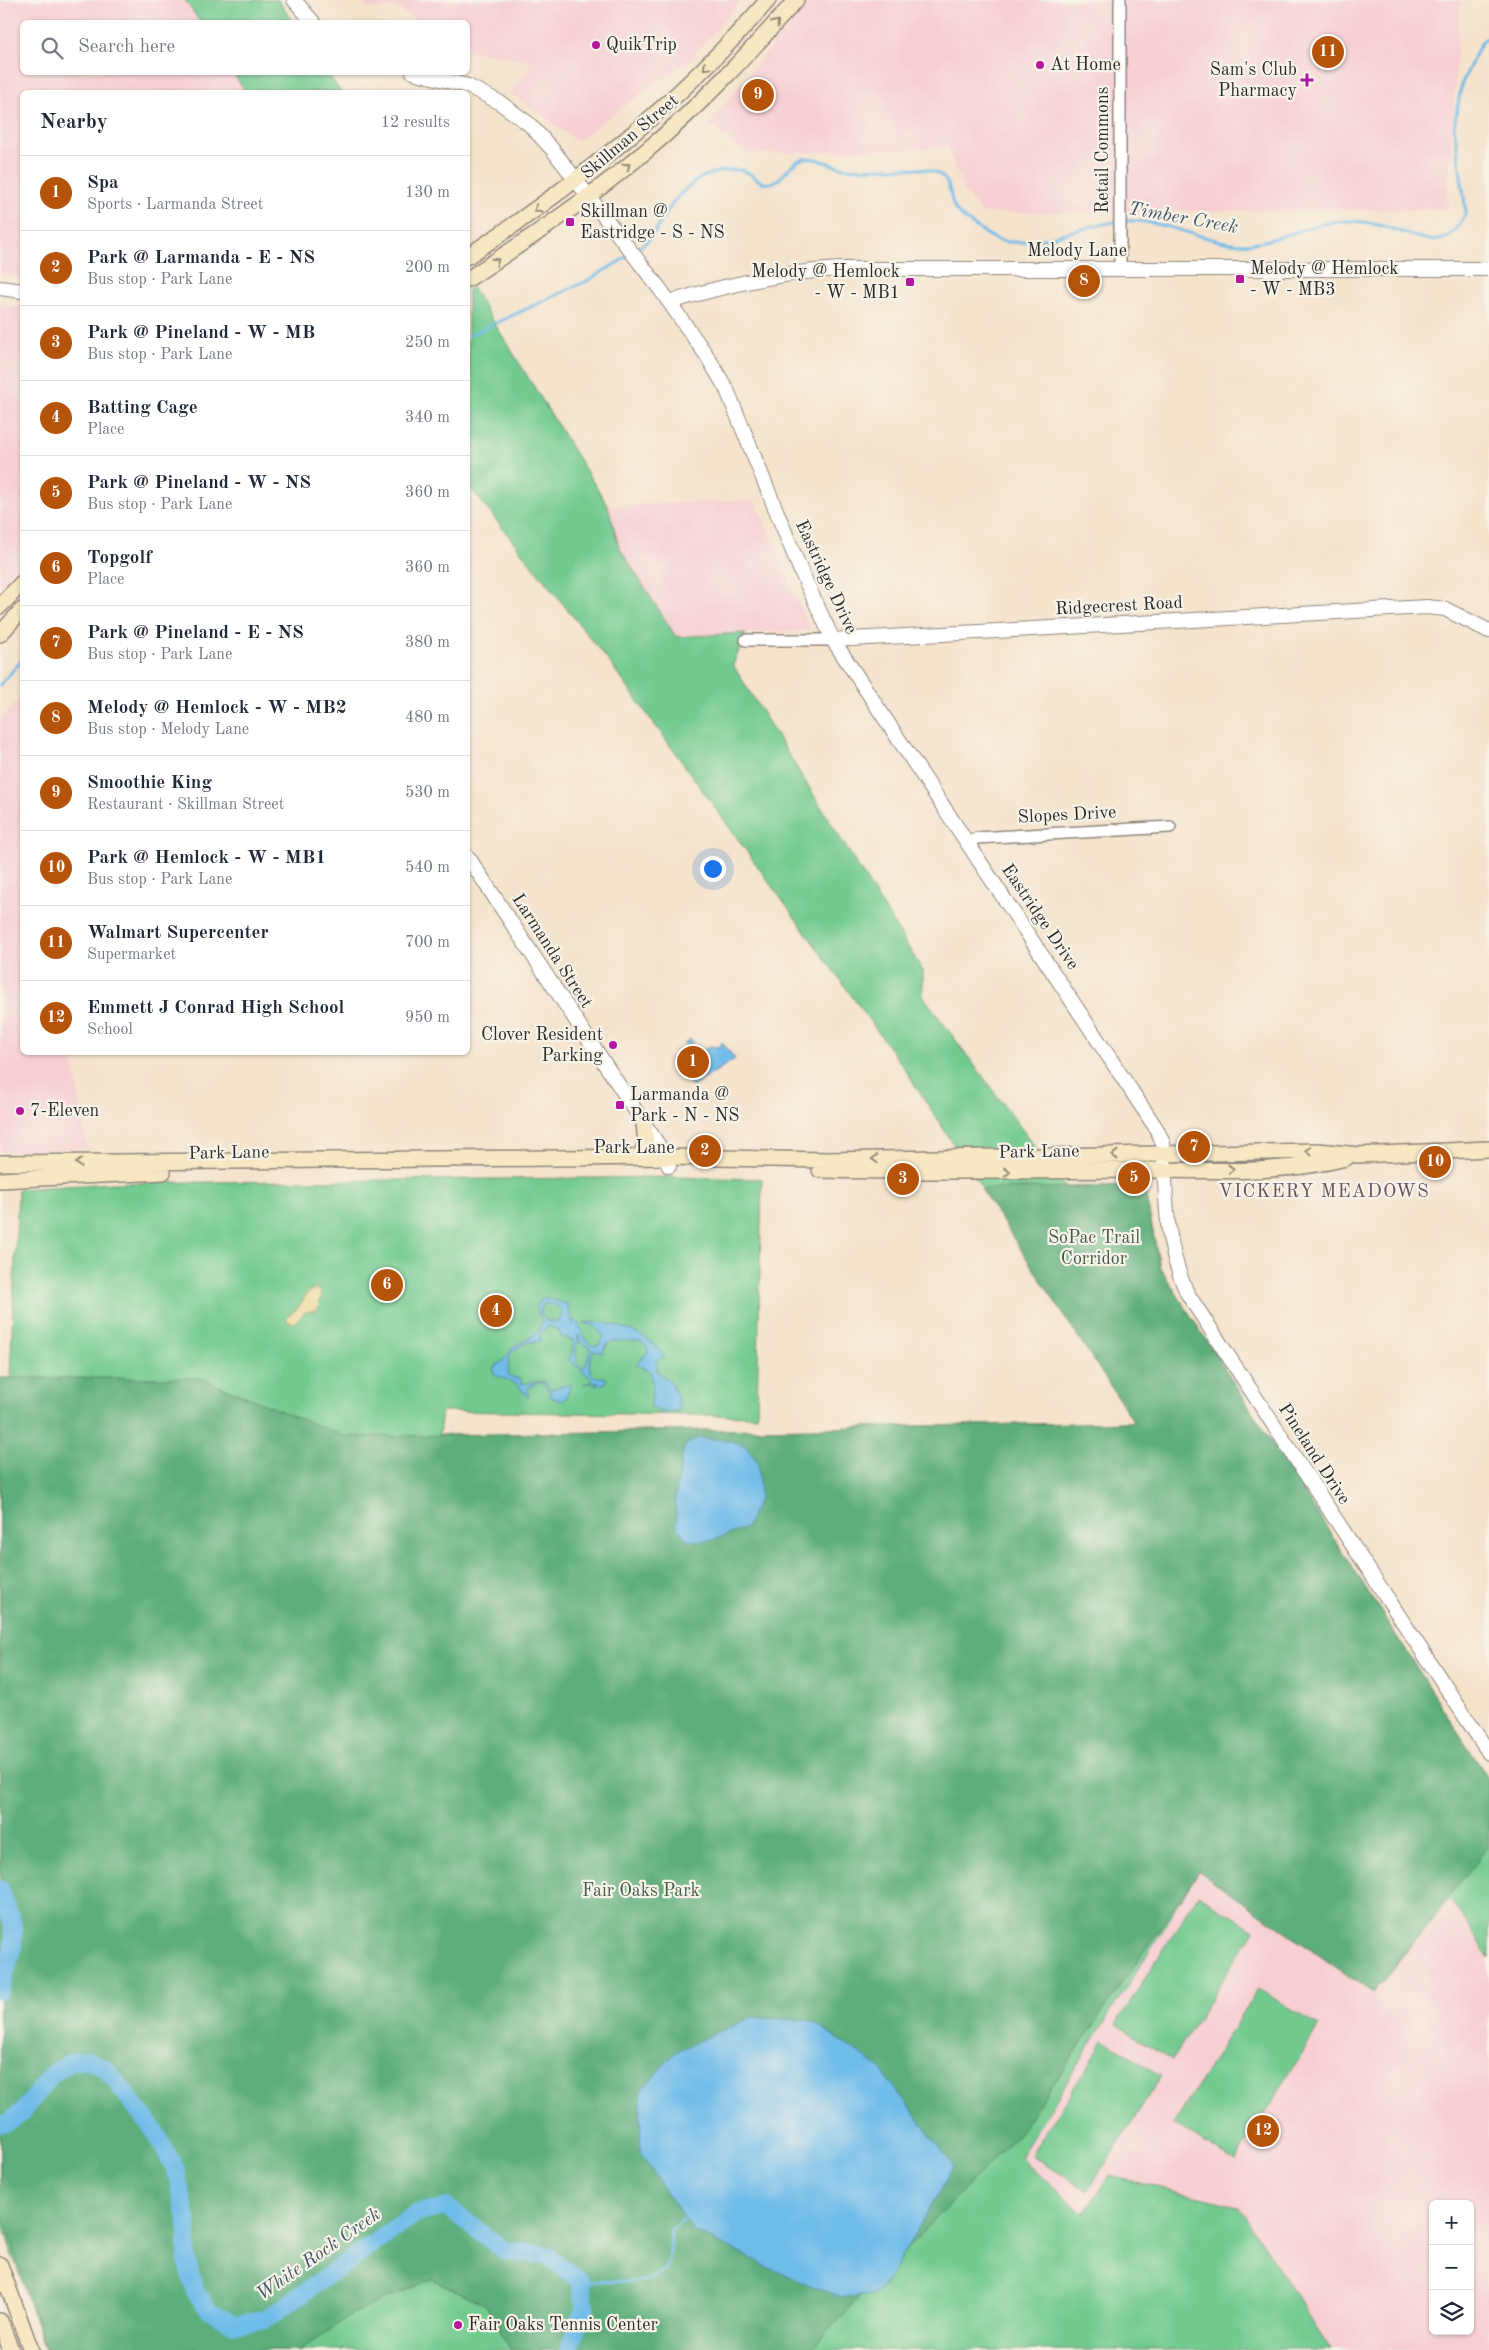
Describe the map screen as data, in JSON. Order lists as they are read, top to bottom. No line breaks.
{"streets":{"main road":["Skillman Street","Park Lane"],"street":["Retail Commons","Melody Lane","Eastridge Drive","Ridgecrest Road","Slopes Drive","Larmanda Street","Pineland Drive"]},"crossings":[["Skillman Street","Eastridge Drive"],["Retail Commons","Melody Lane"],["Melody Lane","Eastridge Drive"],["Eastridge Drive","Ridgecrest Road"],["Eastridge Drive","Slopes Drive"],["Eastridge Drive","Park Lane"],["Eastridge Drive","Pineland Drive"],["Larmanda Street","Park Lane"],["Park Lane","Pineland Drive"]],"districts":["VICKERY MEADOWS"],"water":["Timber Creek","White Rock Creek"],"parks":["SoPac Trail Corridor","Fair Oaks Park"],"places":{"other":["QuikTrip","At Home","Clover Resident Parking","7-Eleven","Fair Oaks Tennis Center"],"health":["Sam's Club Pharmacy"],"transit":["Skillman @ Eastridge - S - NS","Melody @ Hemlock - W - MB3","Melody @ Hemlock - W - MB1","Larmanda @ Park - N - NS"]},"page":{"search":"Search here","pins":["11","9","8","1","7","2","10","5","3","6","4","12"],"heading":["Nearby","12 results"],"list":[{"mark":"1","name":"Spa","note":"Sports · Larmanda Street","value":"130 m"},{"mark":"2","name":"Park @ Larmanda - E - NS","note":"Bus stop · Park Lane","value":"200 m"},{"mark":"3","name":"Park @ Pineland - W - MB","note":"Bus stop · Park Lane","value":"250 m"},{"mark":"4","name":"Batting Cage","note":"Place","value":"340 m"},{"mark":"5","name":"Park @ Pineland - W - NS","note":"Bus stop · Park Lane","value":"360 m"},{"mark":"6","name":"Topgolf","note":"Place","value":"360 m"},{"mark":"7","name":"Park @ Pineland - E - NS","note":"Bus stop · Park Lane","value":"380 m"},{"mark":"8","name":"Melody @ Hemlock - W - MB2","note":"Bus stop · Melody Lane","value":"480 m"},{"mark":"9","name":"Smoothie King","note":"Restaurant · Skillman Street","value":"530 m"},{"mark":"10","name":"Park @ Hemlock - W - MB1","note":"Bus stop · Park Lane","value":"540 m"},{"mark":"11","name":"Walmart Supercenter","note":"Supermarket","value":"700 m"},{"mark":"12","name":"Emmett J Conrad High School","note":"School","value":"950 m"}],"map_buttons":["+","−"]}}
